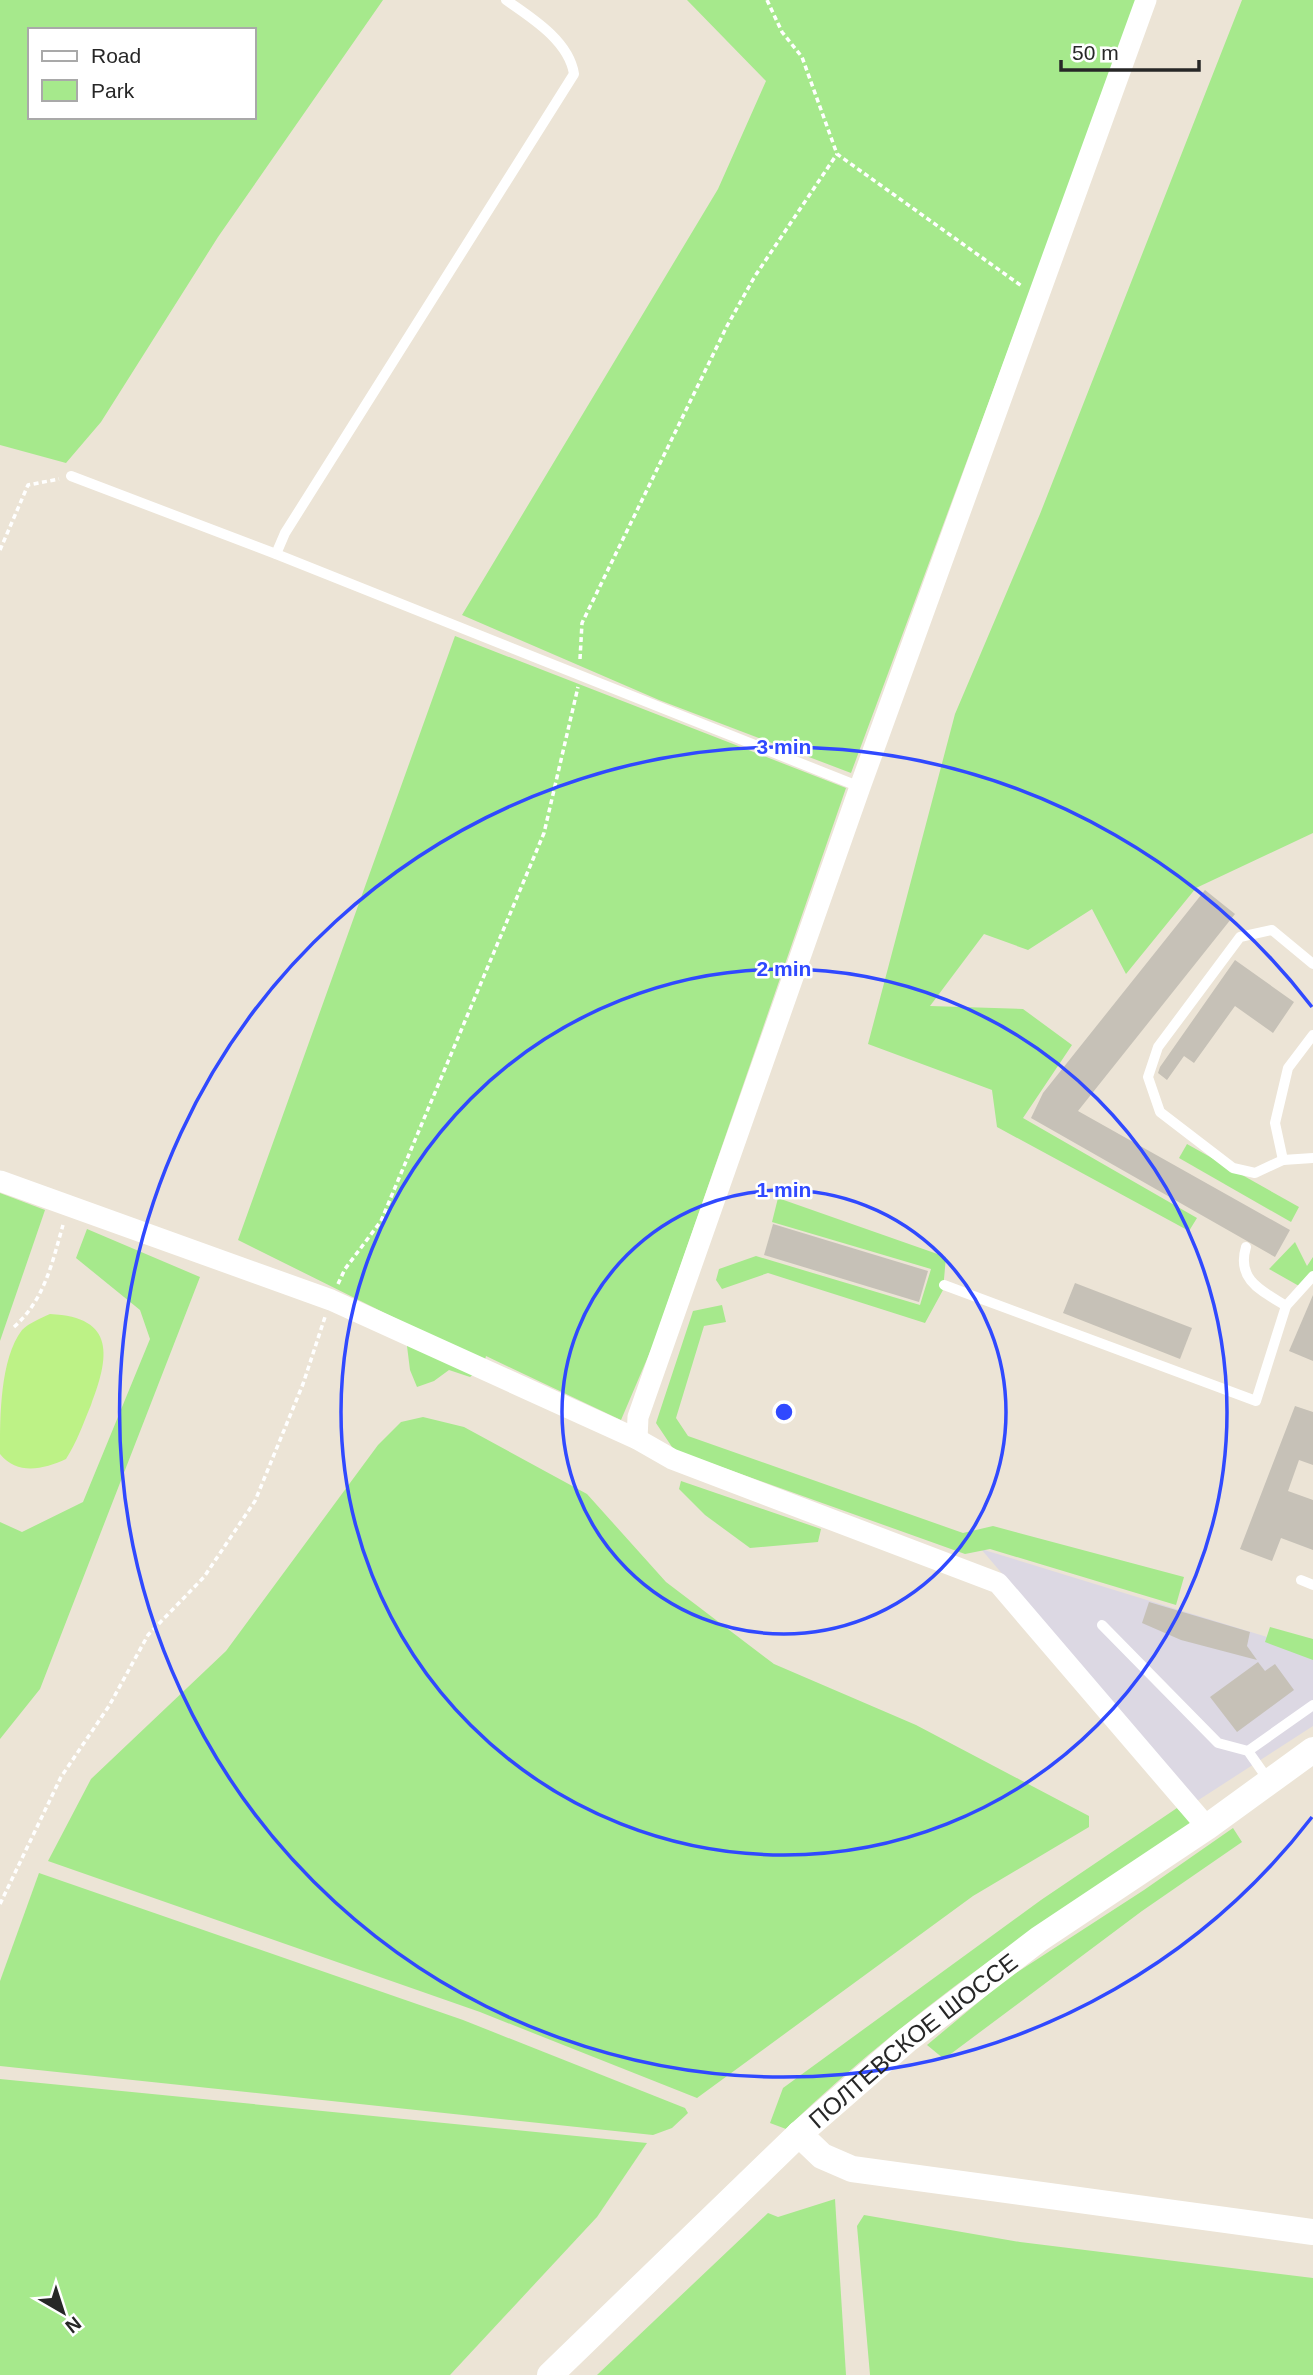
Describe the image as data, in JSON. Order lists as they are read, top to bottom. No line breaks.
{"streets":{"street":["ПОЛТЕВСКОЕ ШОССЕ"]},"legend":["Road","Park"],"scale_bar":"50 m","north":"bottom right","rings":["3 min","2 min","1 min"]}
